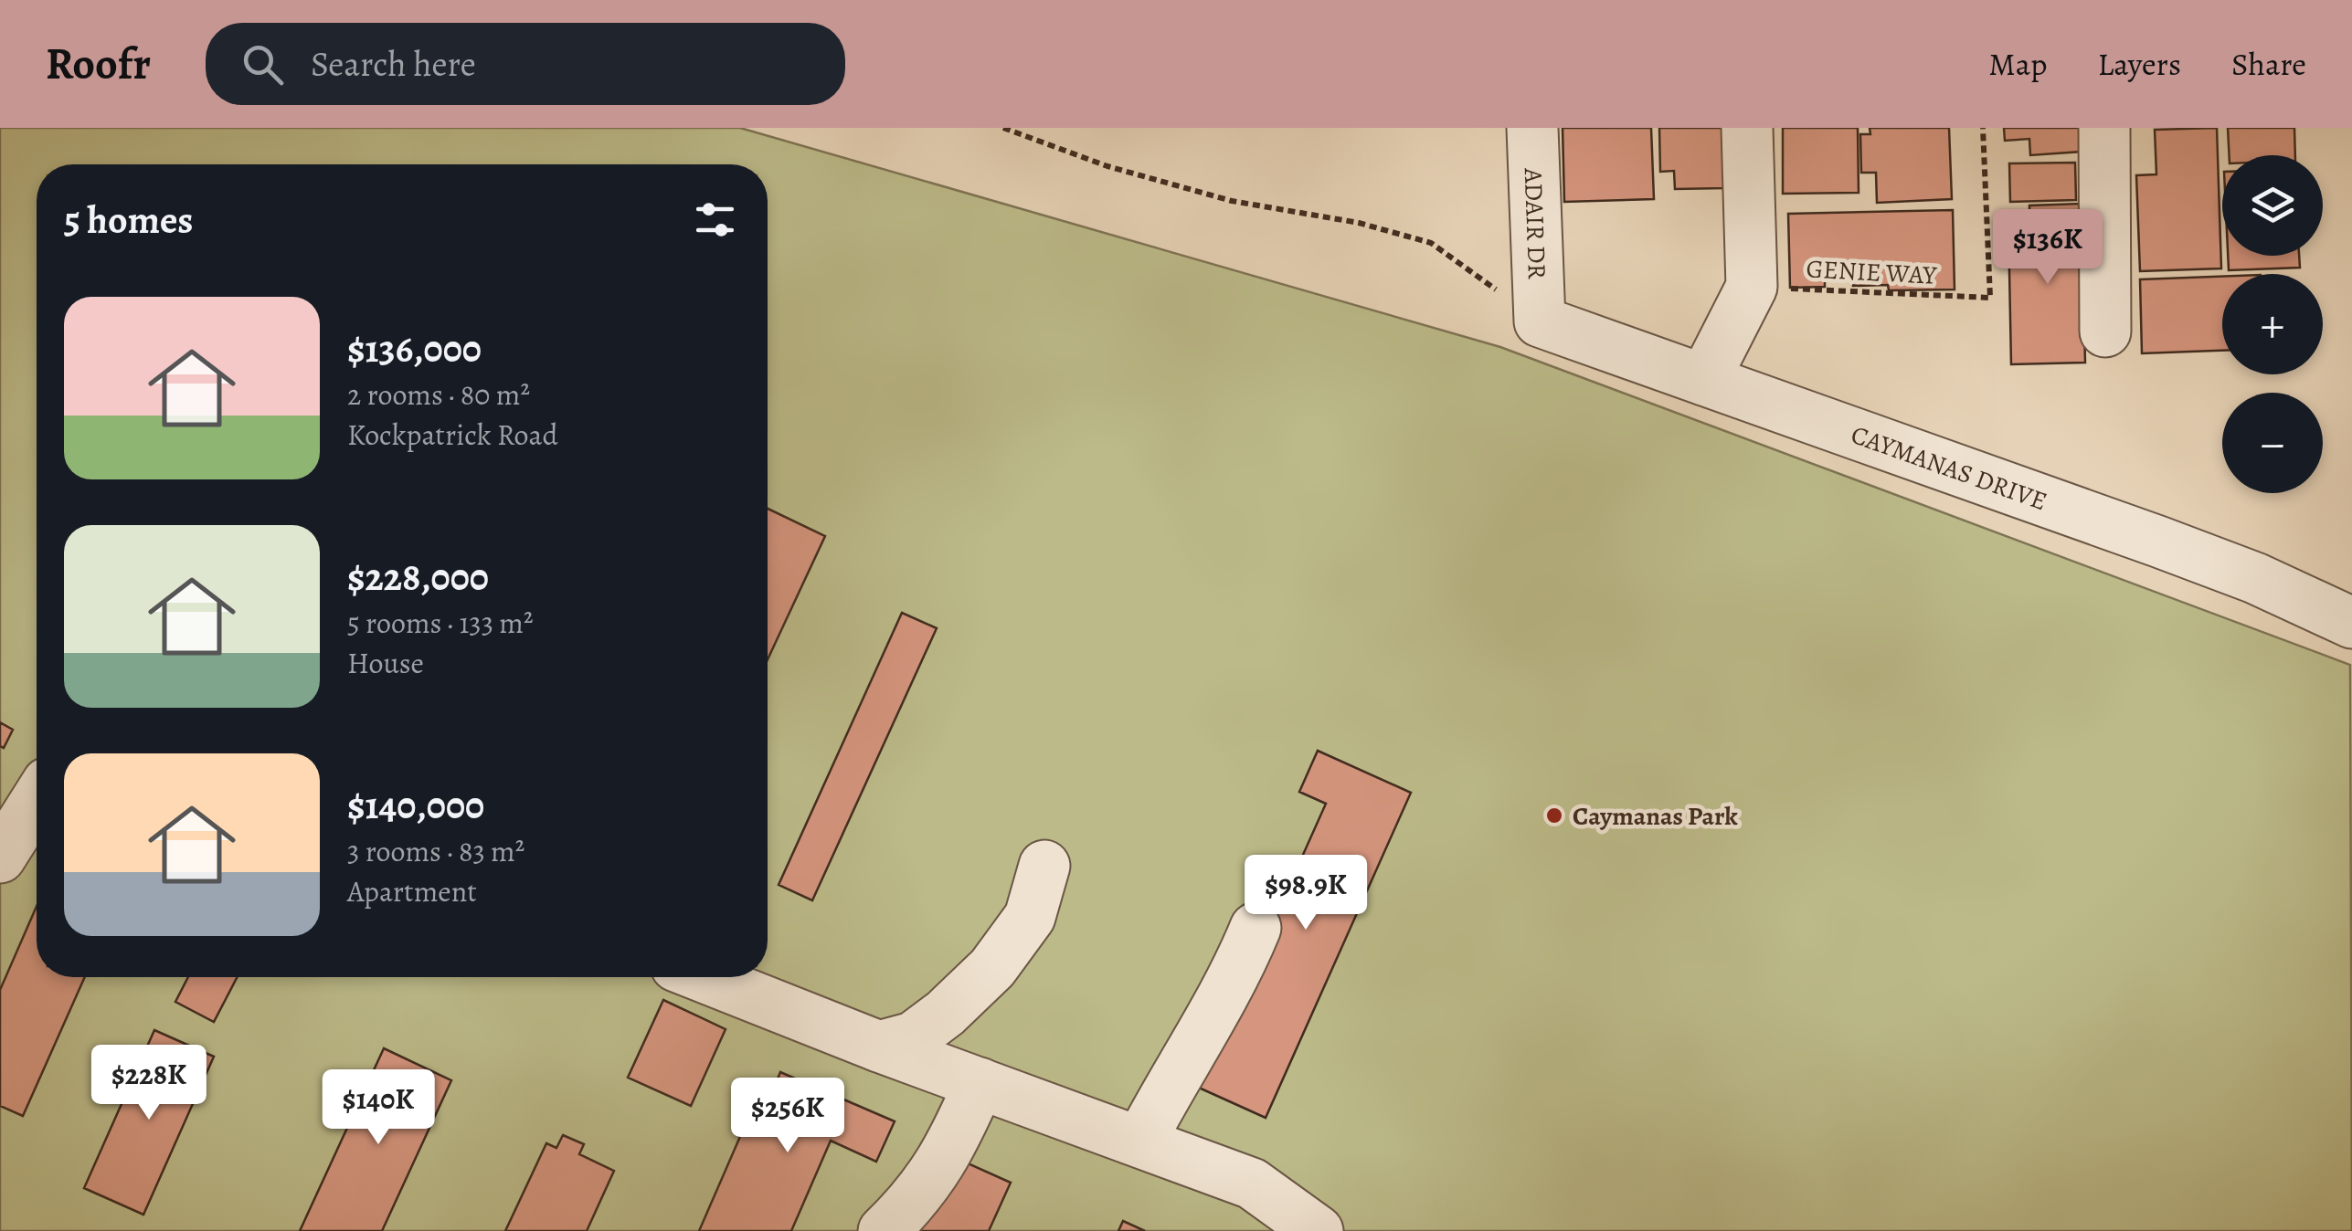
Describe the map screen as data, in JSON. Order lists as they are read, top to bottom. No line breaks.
{"streets":{"street":["ADAIR DR","CAYMANAS DRIVE"],"path":["GENIE WAY"]},"crossings":[["ADAIR DR","CAYMANAS DRIVE"]],"places":["Caymanas Park"],"page":{"header":"Roofr","search":"Search here","nav":["Map","Layers","Share"],"map_buttons":["+","−"],"heading":"5 homes","price":["$136K","$98.9K","$228K","$140K","$256K"],"list":[{"name":"$136,000","note":"2 rooms · 80 m² · Kockpatrick Road"},{"name":"$228,000","note":"5 rooms · 133 m² · House"},{"name":"$140,000","note":"3 rooms · 83 m² · Apartment"}]}}
